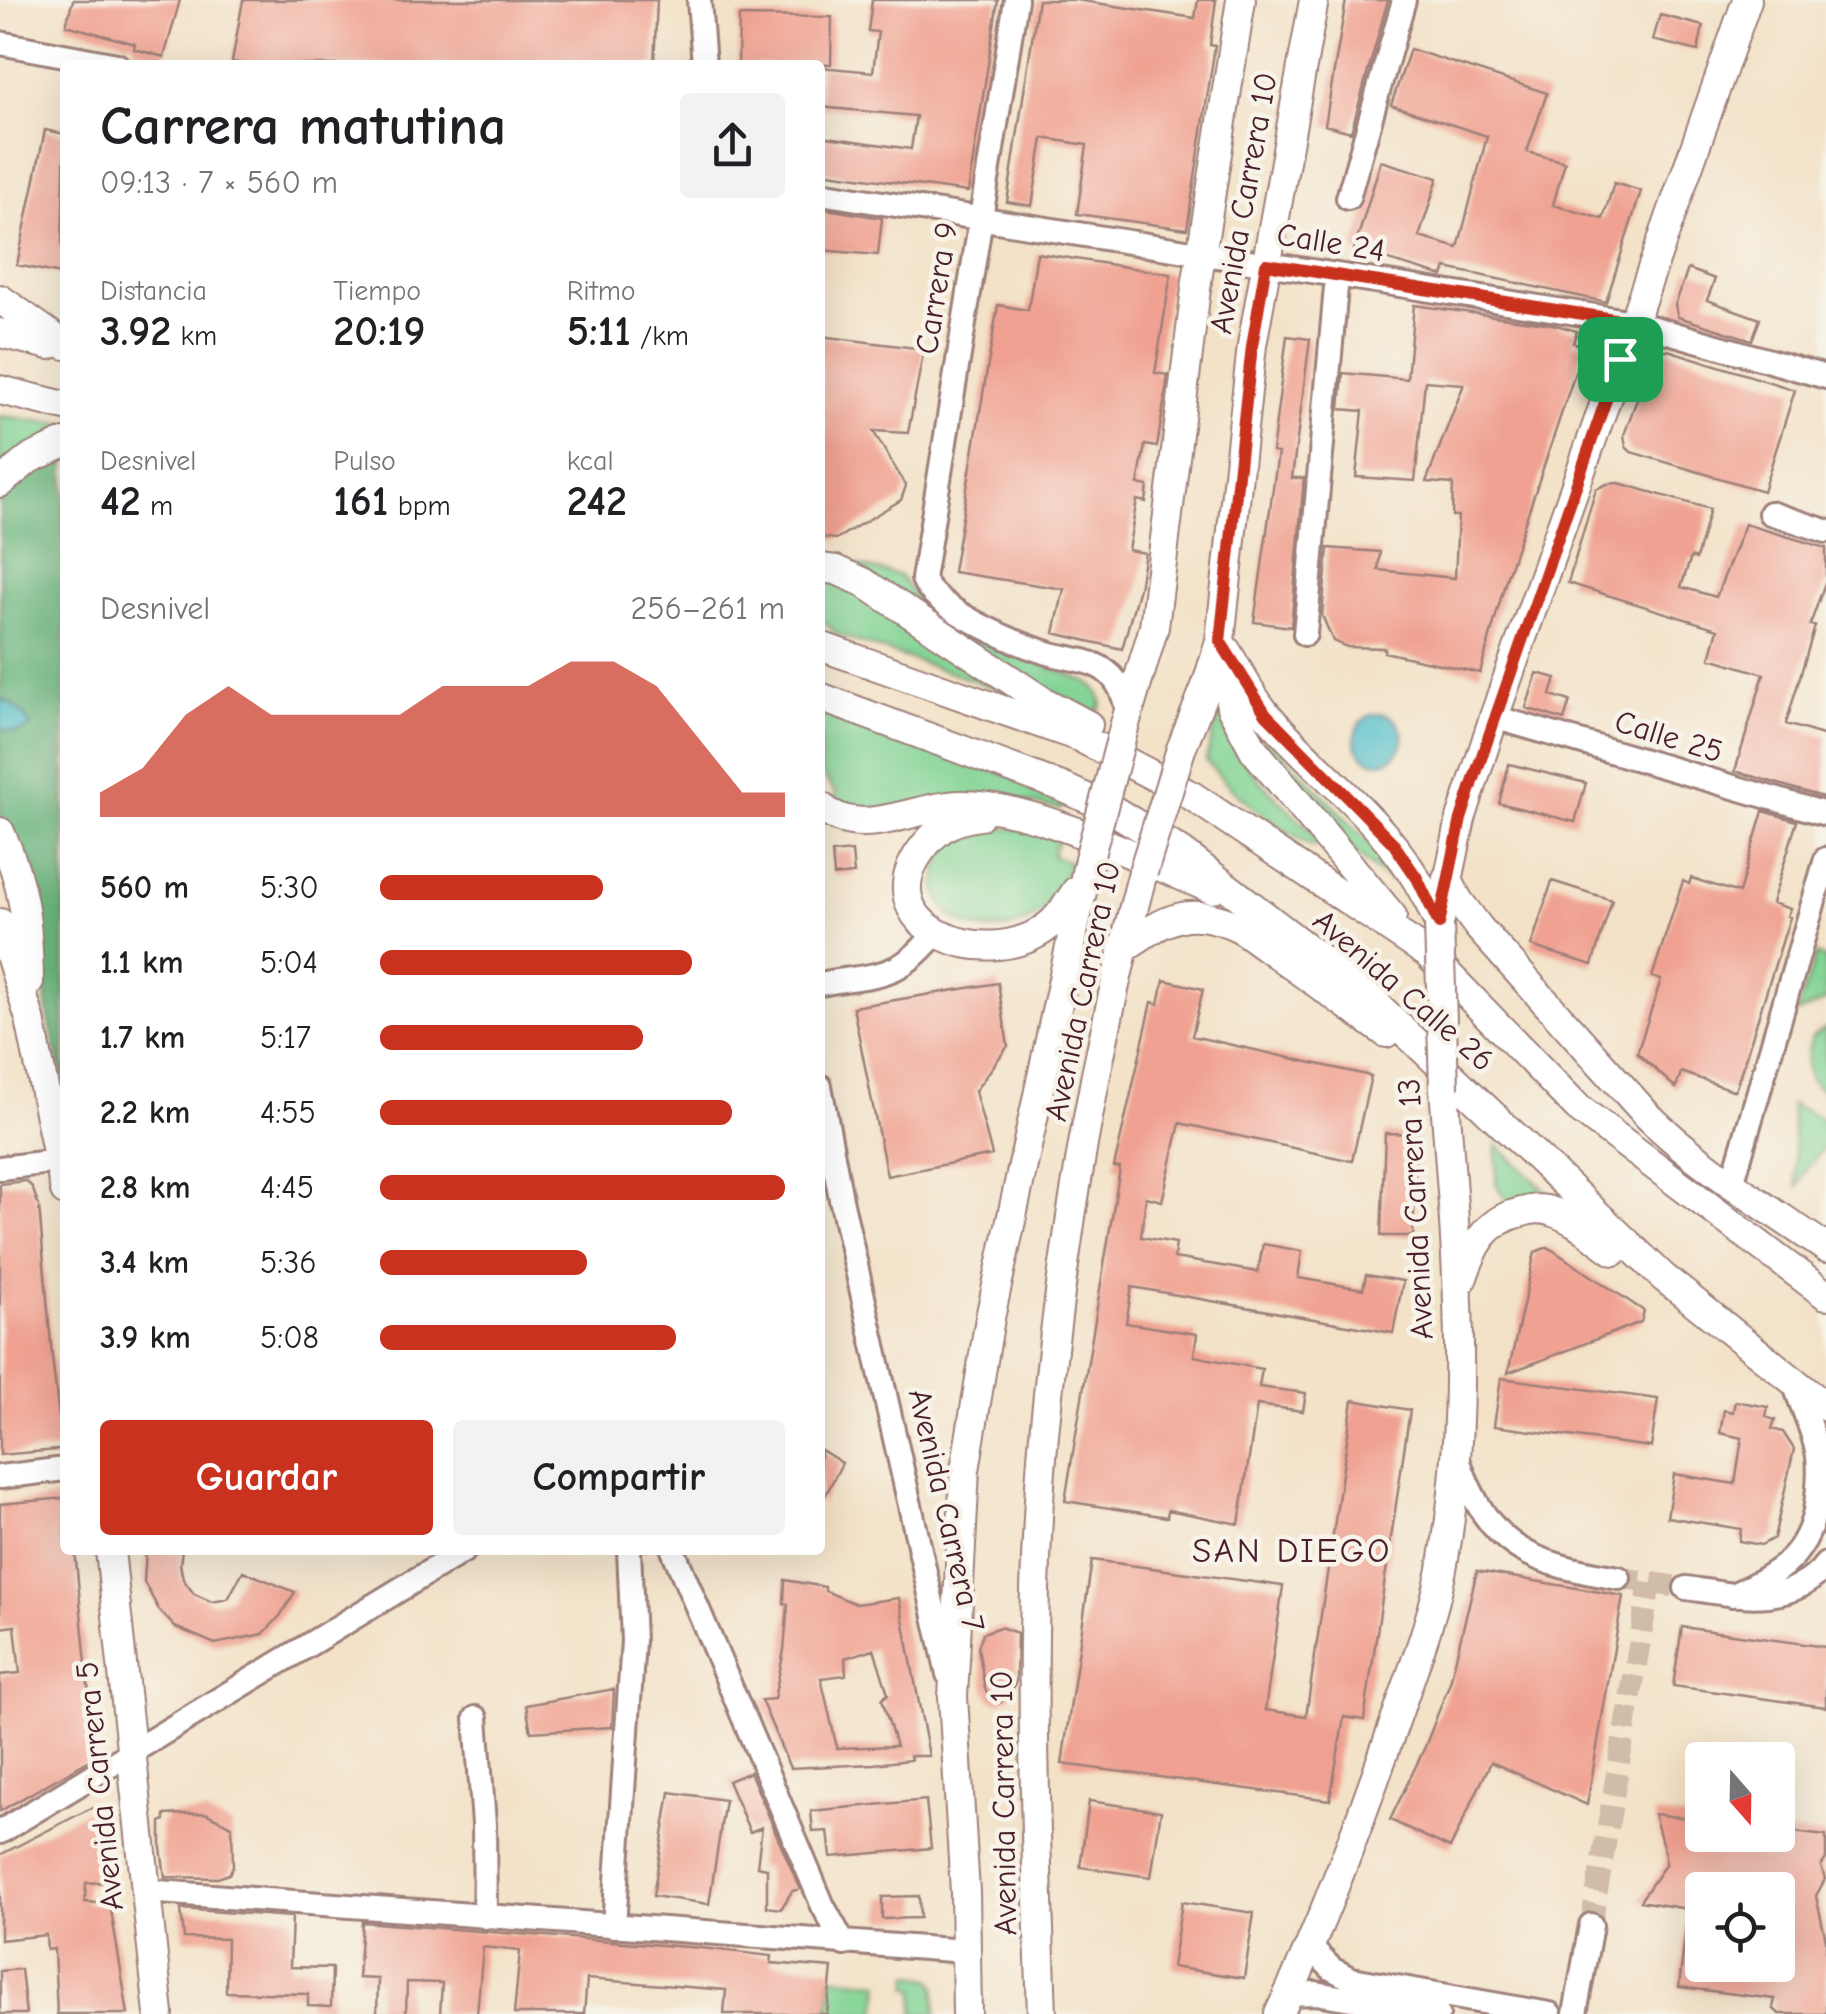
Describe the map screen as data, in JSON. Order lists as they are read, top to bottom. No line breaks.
{"streets":{"main road":["Avenida Carrera 10","Avenida Calle 26","Avenida Carrera 13","Avenida Carrera 7","Avenida Carrera 5"],"street":["Calle 24","Carrera 9","Calle 25"]},"crossings":[["Avenida Carrera 10","Calle 24"],["Avenida Carrera 10","Carrera 9"],["Avenida Carrera 10","Avenida Carrera 7"],["Calle 24","Carrera 9"],["Calle 24","Avenida Carrera 13"],["Calle 25","Avenida Carrera 13"],["Avenida Calle 26","Avenida Carrera 13"]],"districts":["SAN DIEGO"],"north":"bottom","page":{"heading":["Carrera matutina","09:13 · 7 × 560 m"],"stats":[["Distancia","3.92 km"],["Tiempo","20:19"],["Ritmo","5:11 /km"],["Desnivel","42 m"],["Pulso","161 bpm"],["kcal","242"]],"chart":["Desnivel","256–261 m"],"list":[{"name":"560 m","note":"5:30"},{"name":"1.1 km","note":"5:04"},{"name":"1.7 km","note":"5:17"},{"name":"2.2 km","note":"4:55"},{"name":"2.8 km","note":"4:45"},{"name":"3.4 km","note":"5:36"},{"name":"3.9 km","note":"5:08"}],"buttons":["Guardar","Compartir"]}}
